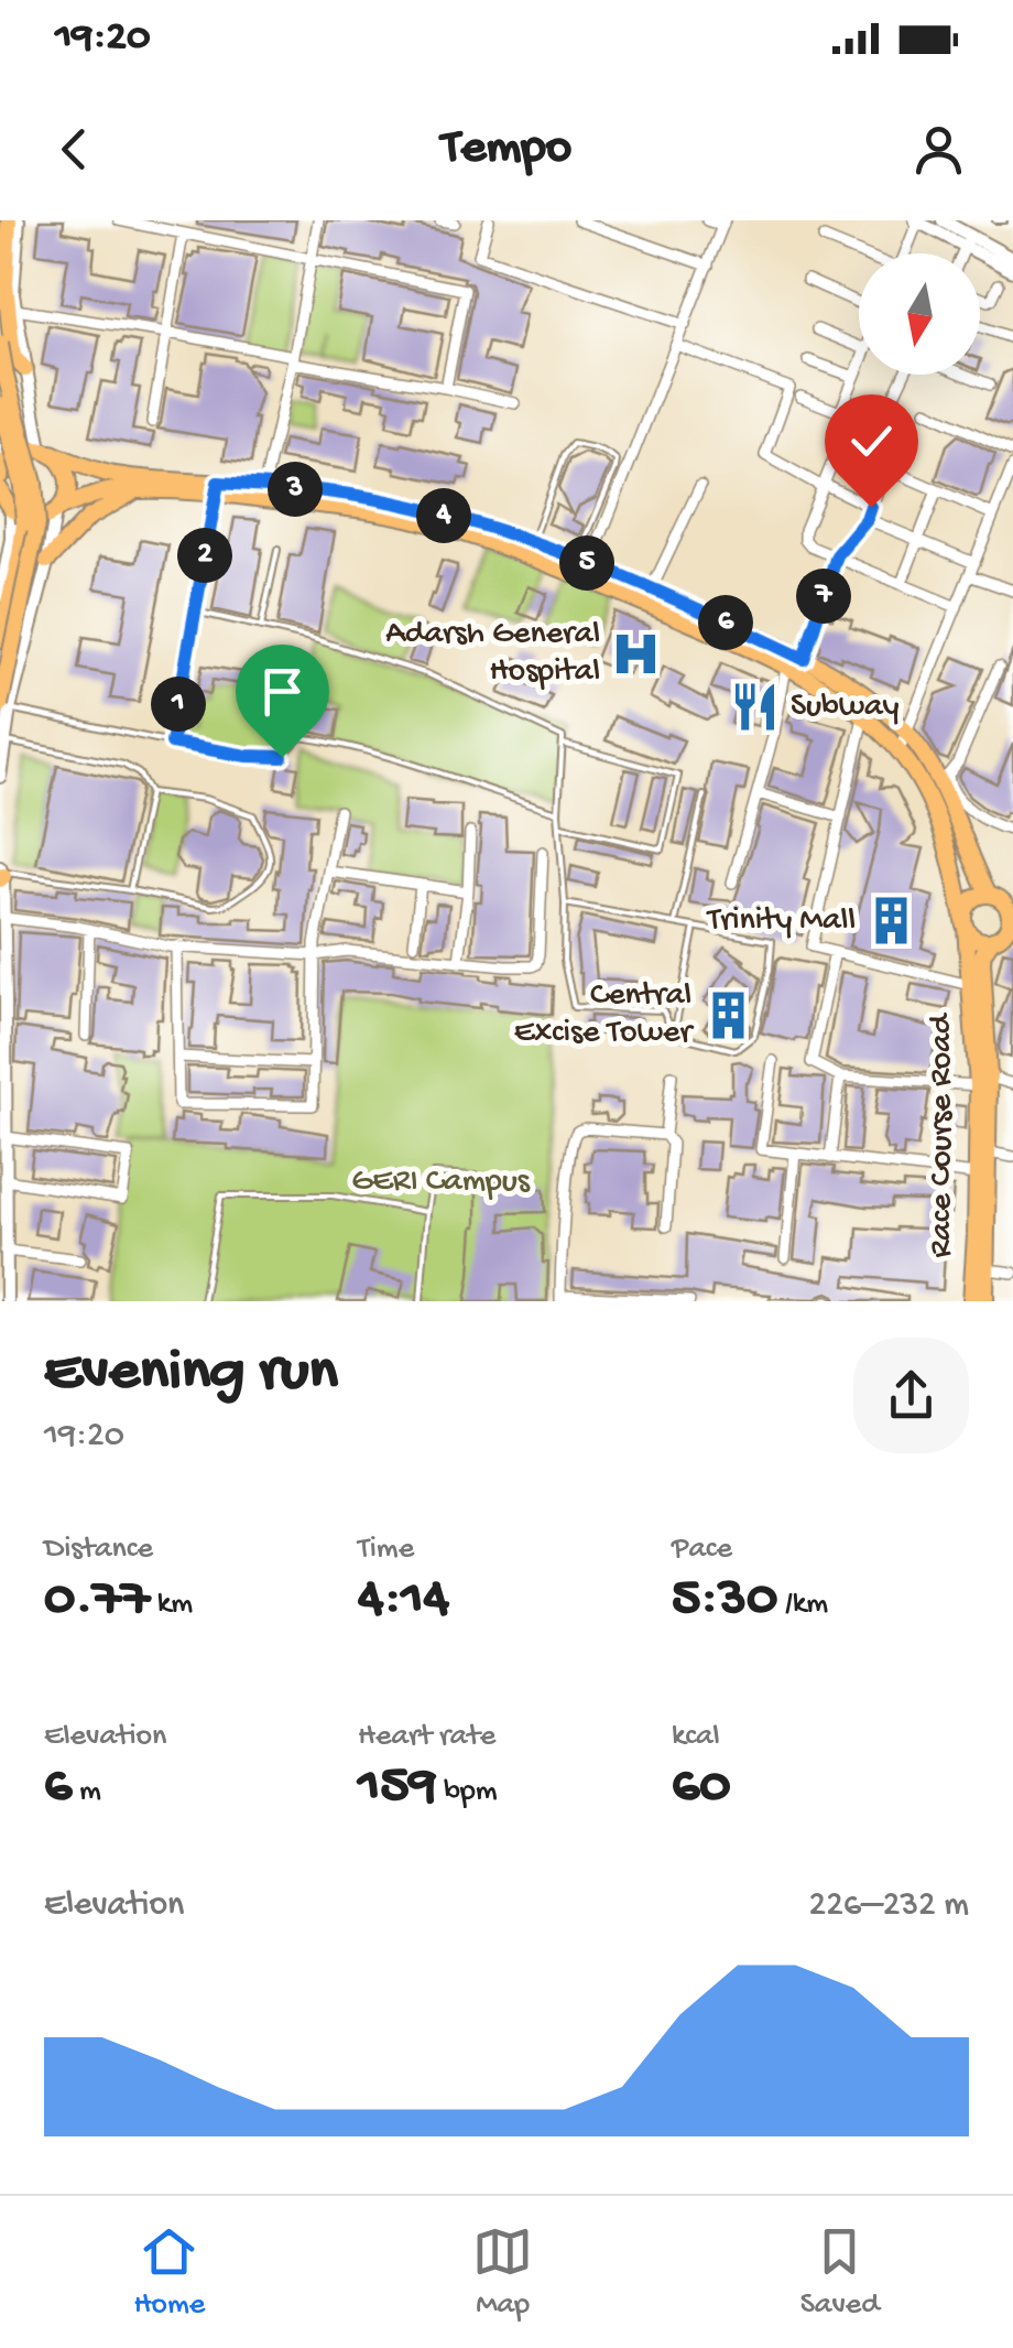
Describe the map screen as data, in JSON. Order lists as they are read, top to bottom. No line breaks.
{"streets":{"main road":["Race Course Road"]},"parks":["GERI Campus"],"places":{"hospital":["Adarsh General Hospital"],"restaurant":["Subway"],"building":["Trinity Mall","Central Excise Tower"]},"north":"bottom","page":{"status":"19:20","header":"Tempo","pins":["3","4","2","5","7","6","1"],"heading":["Evening run","19:20"],"stats":[["Distance","0.77 km"],["Time","4:14"],["Pace","5:30 /km"],["Elevation","6 m"],["Heart rate","159 bpm"],["kcal","60"]],"chart":["Elevation","226–232 m"],"tabs":["Home","Map","Saved"]}}
